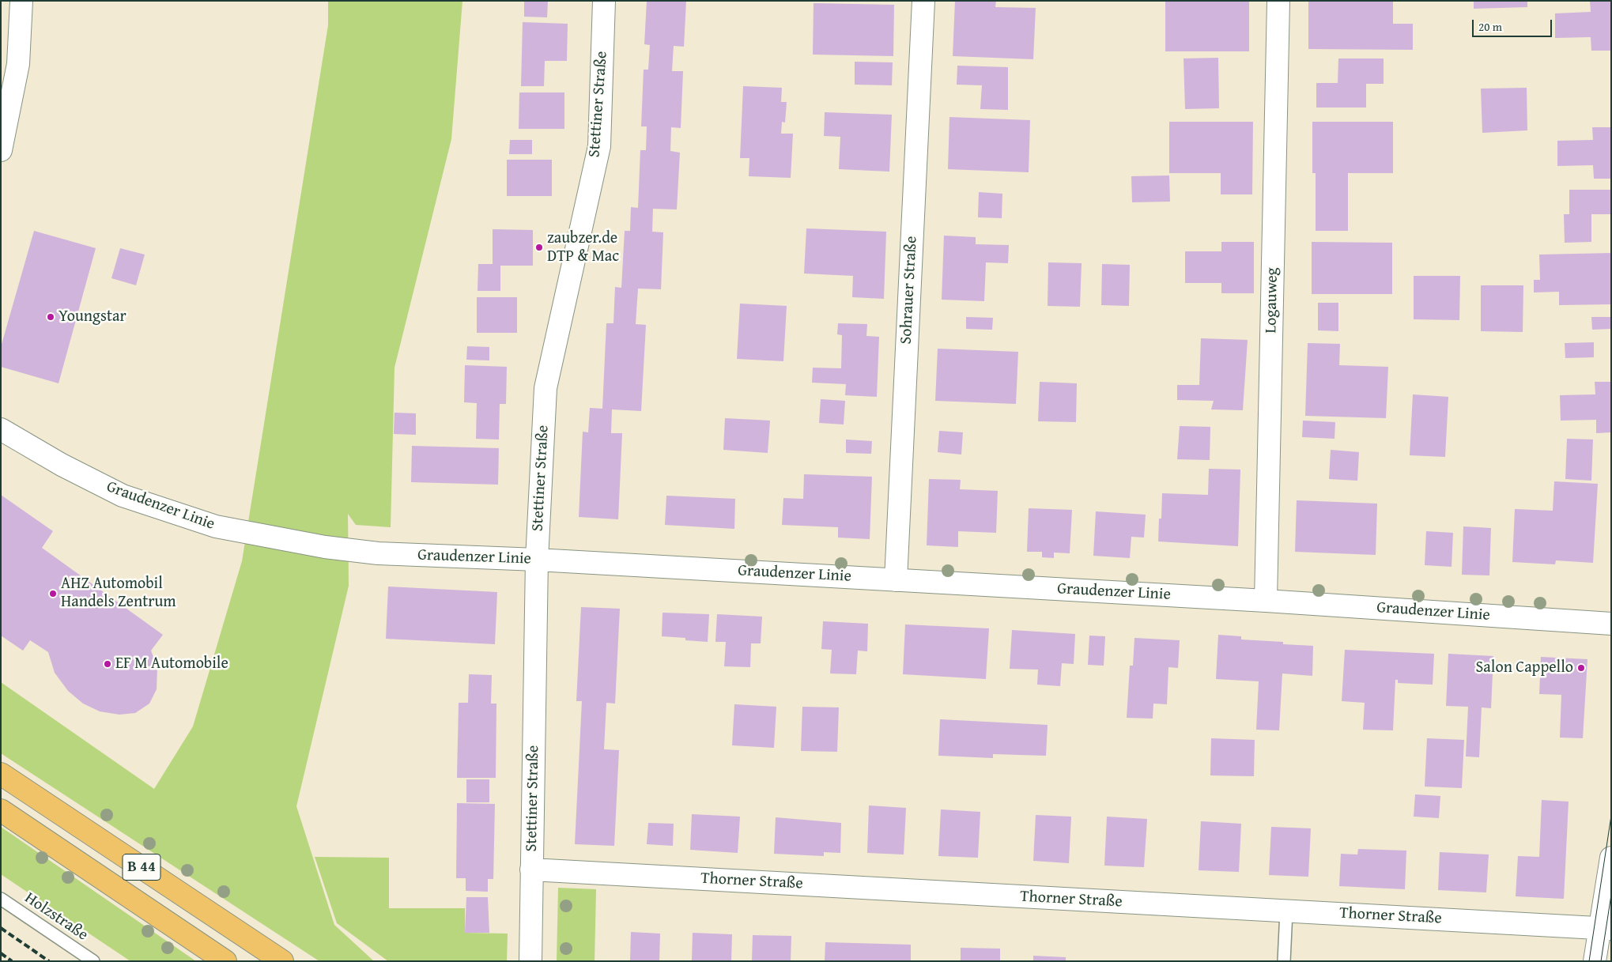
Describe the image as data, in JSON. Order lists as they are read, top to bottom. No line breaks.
{"streets":{"main road":["B 44"],"street":["Stettiner Straße","Sohrauer Straße","Logauweg","Graudenzer Linie","Thorner Straße"],"lane":["Holzstraße"]},"crossings":[["Stettiner Straße","Graudenzer Linie"],["Stettiner Straße","Thorner Straße"],["Sohrauer Straße","Graudenzer Linie"],["Logauweg","Graudenzer Linie"]],"places":["zaubzer.de DTP & Mac","Youngstar","AHZ Automobil Handels Zentrum","EF M Automobile","Salon Cappello"],"scale_bar":"20 m"}
